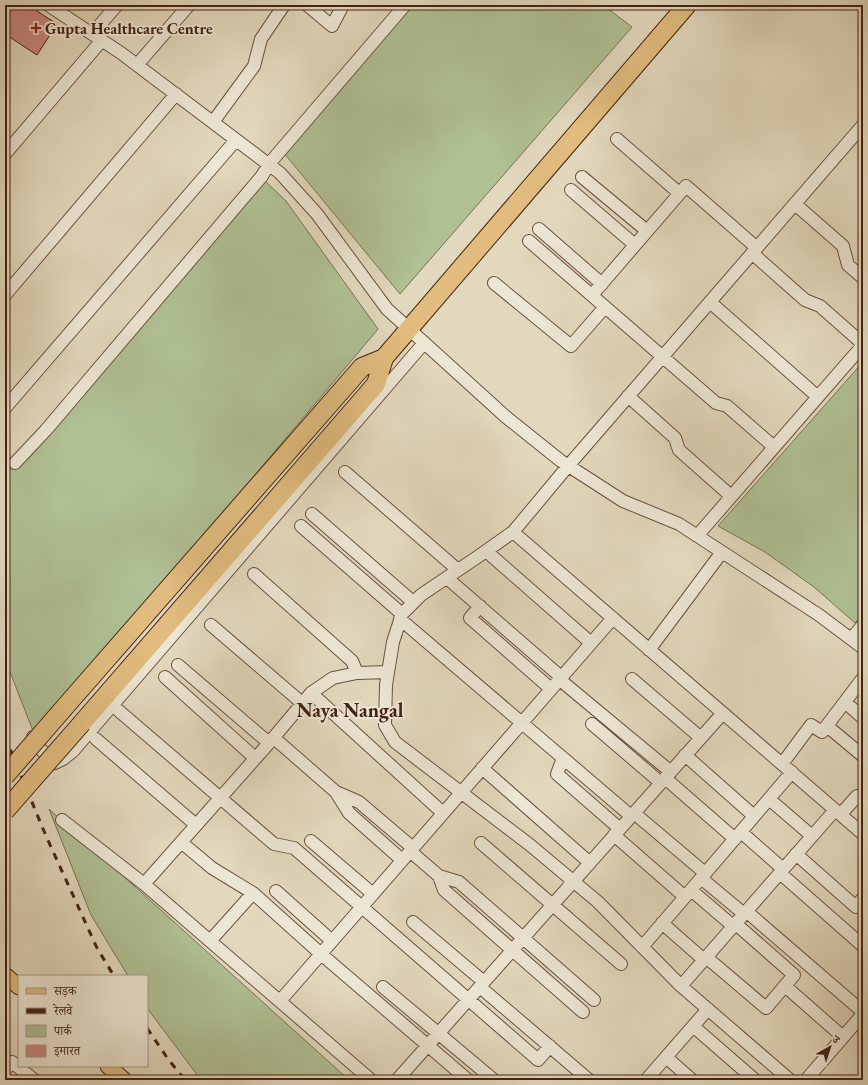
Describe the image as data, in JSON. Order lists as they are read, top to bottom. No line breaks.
{"districts":["Naya Nangal"],"places":{"health":["Gupta Healthcare Centre"]},"legend":["सड़क","रेलवे","पार्क","इमारत"],"north":"top right"}
